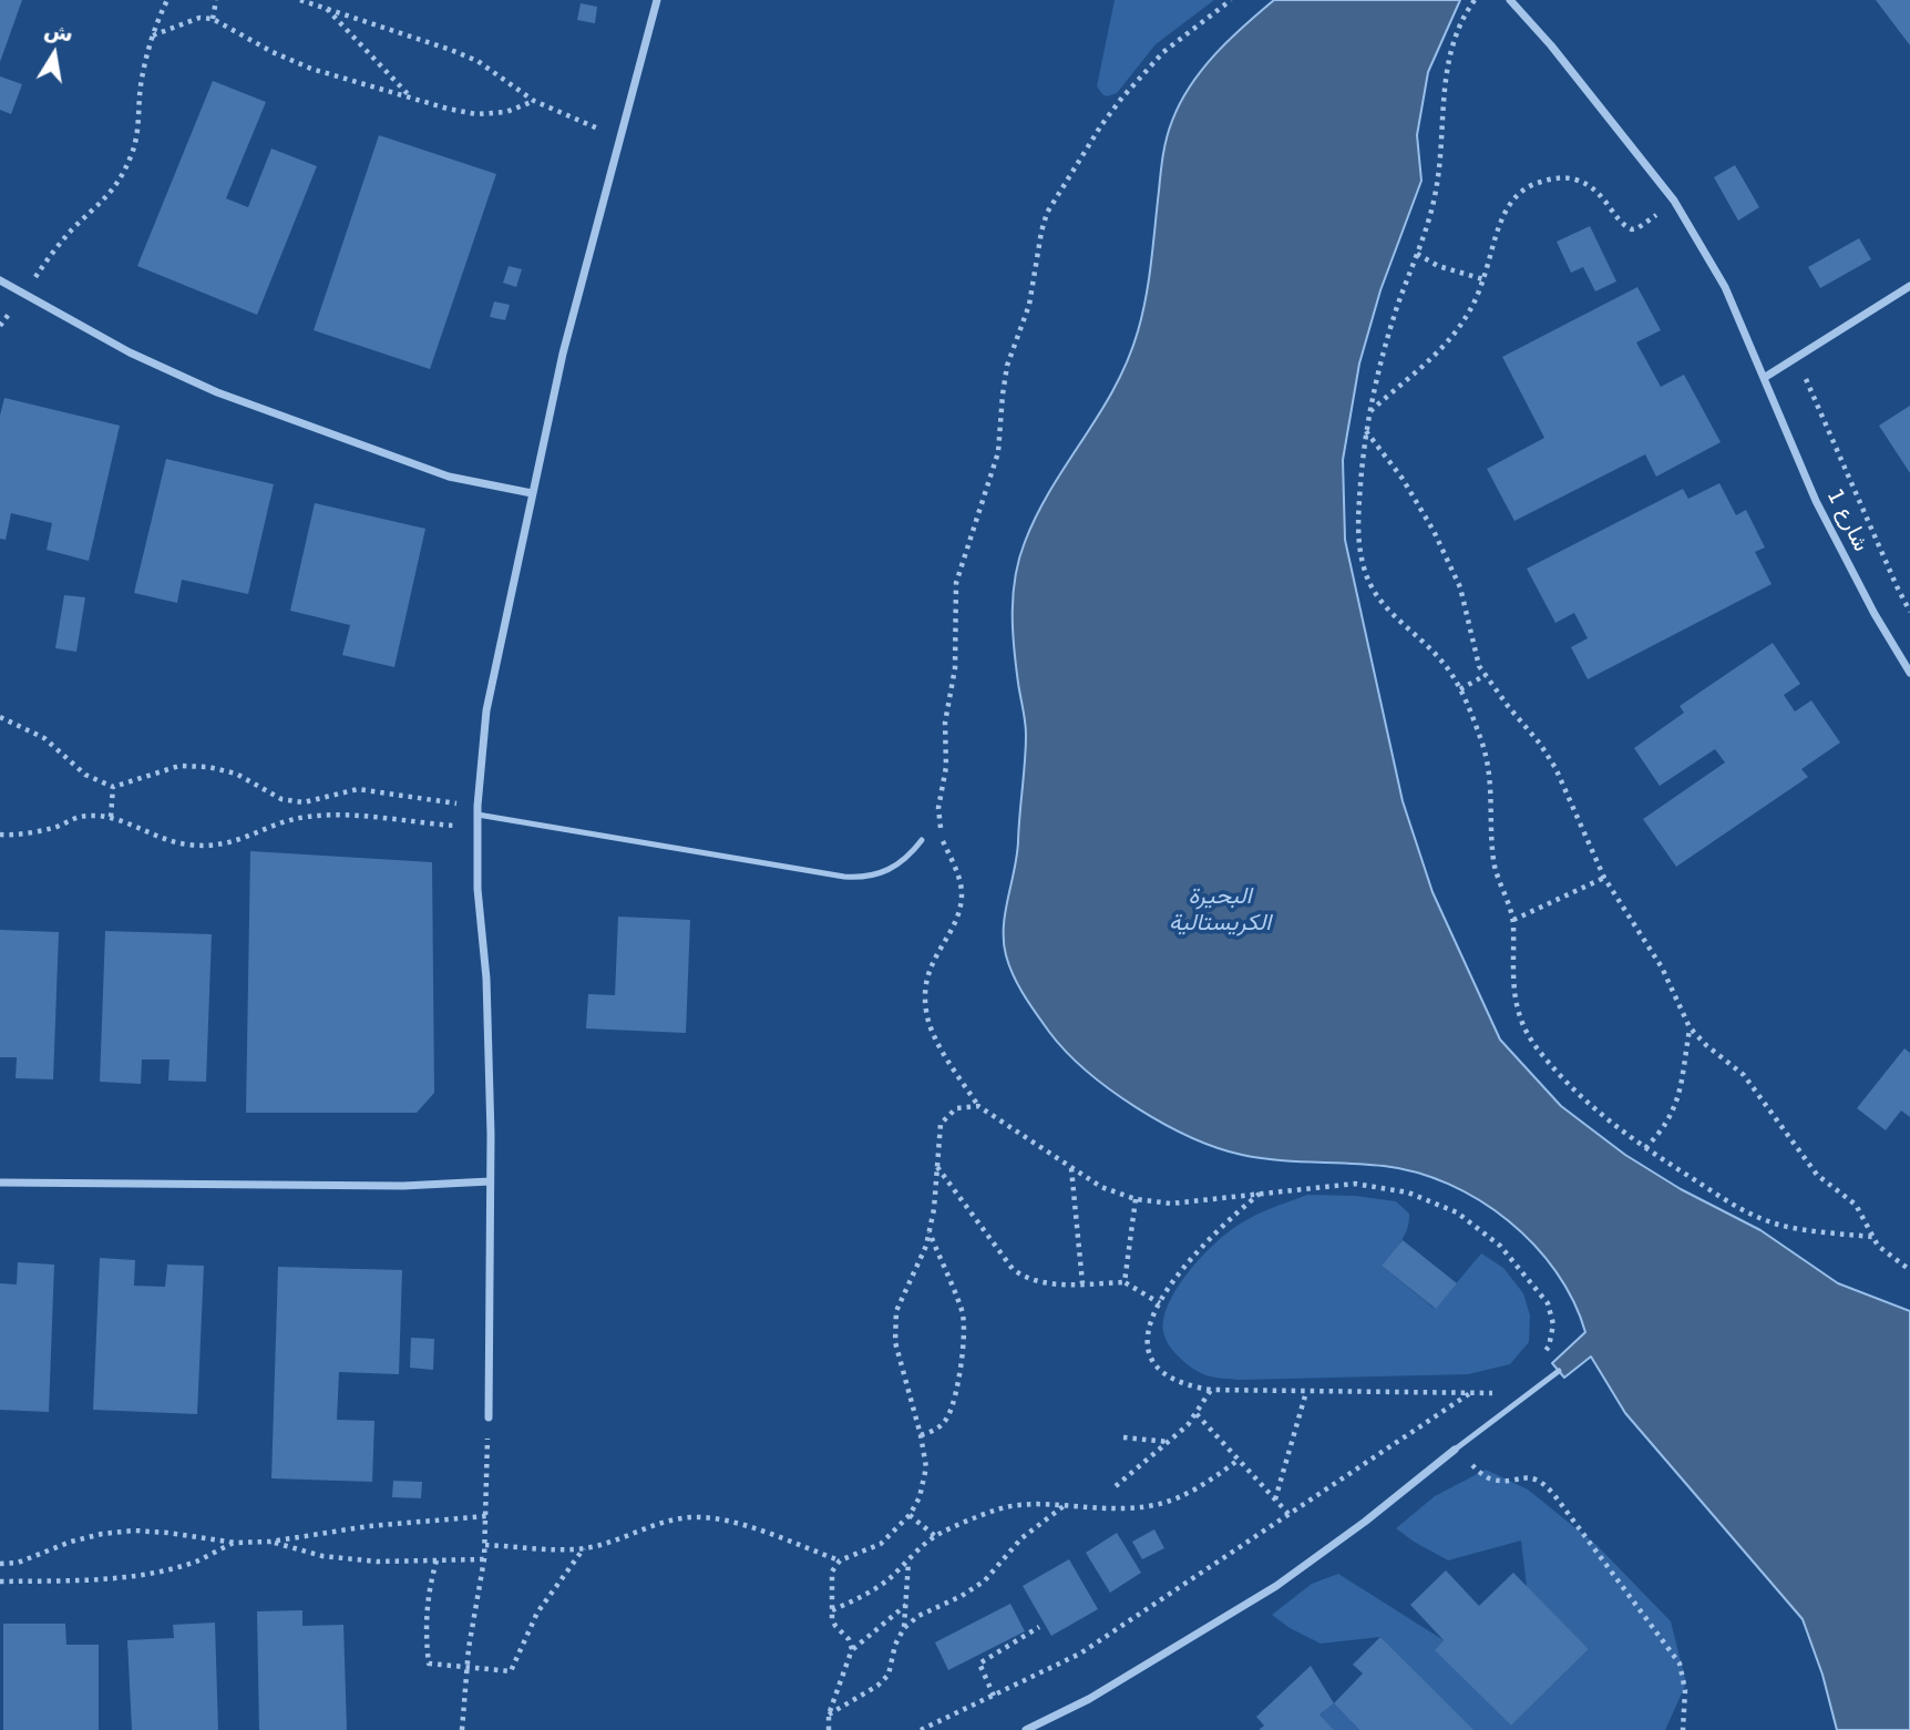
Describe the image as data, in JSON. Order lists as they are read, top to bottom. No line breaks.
{"streets":{"street":["شارع 1"]},"water":["البحيرة الكريستالية"],"north":"top"}
